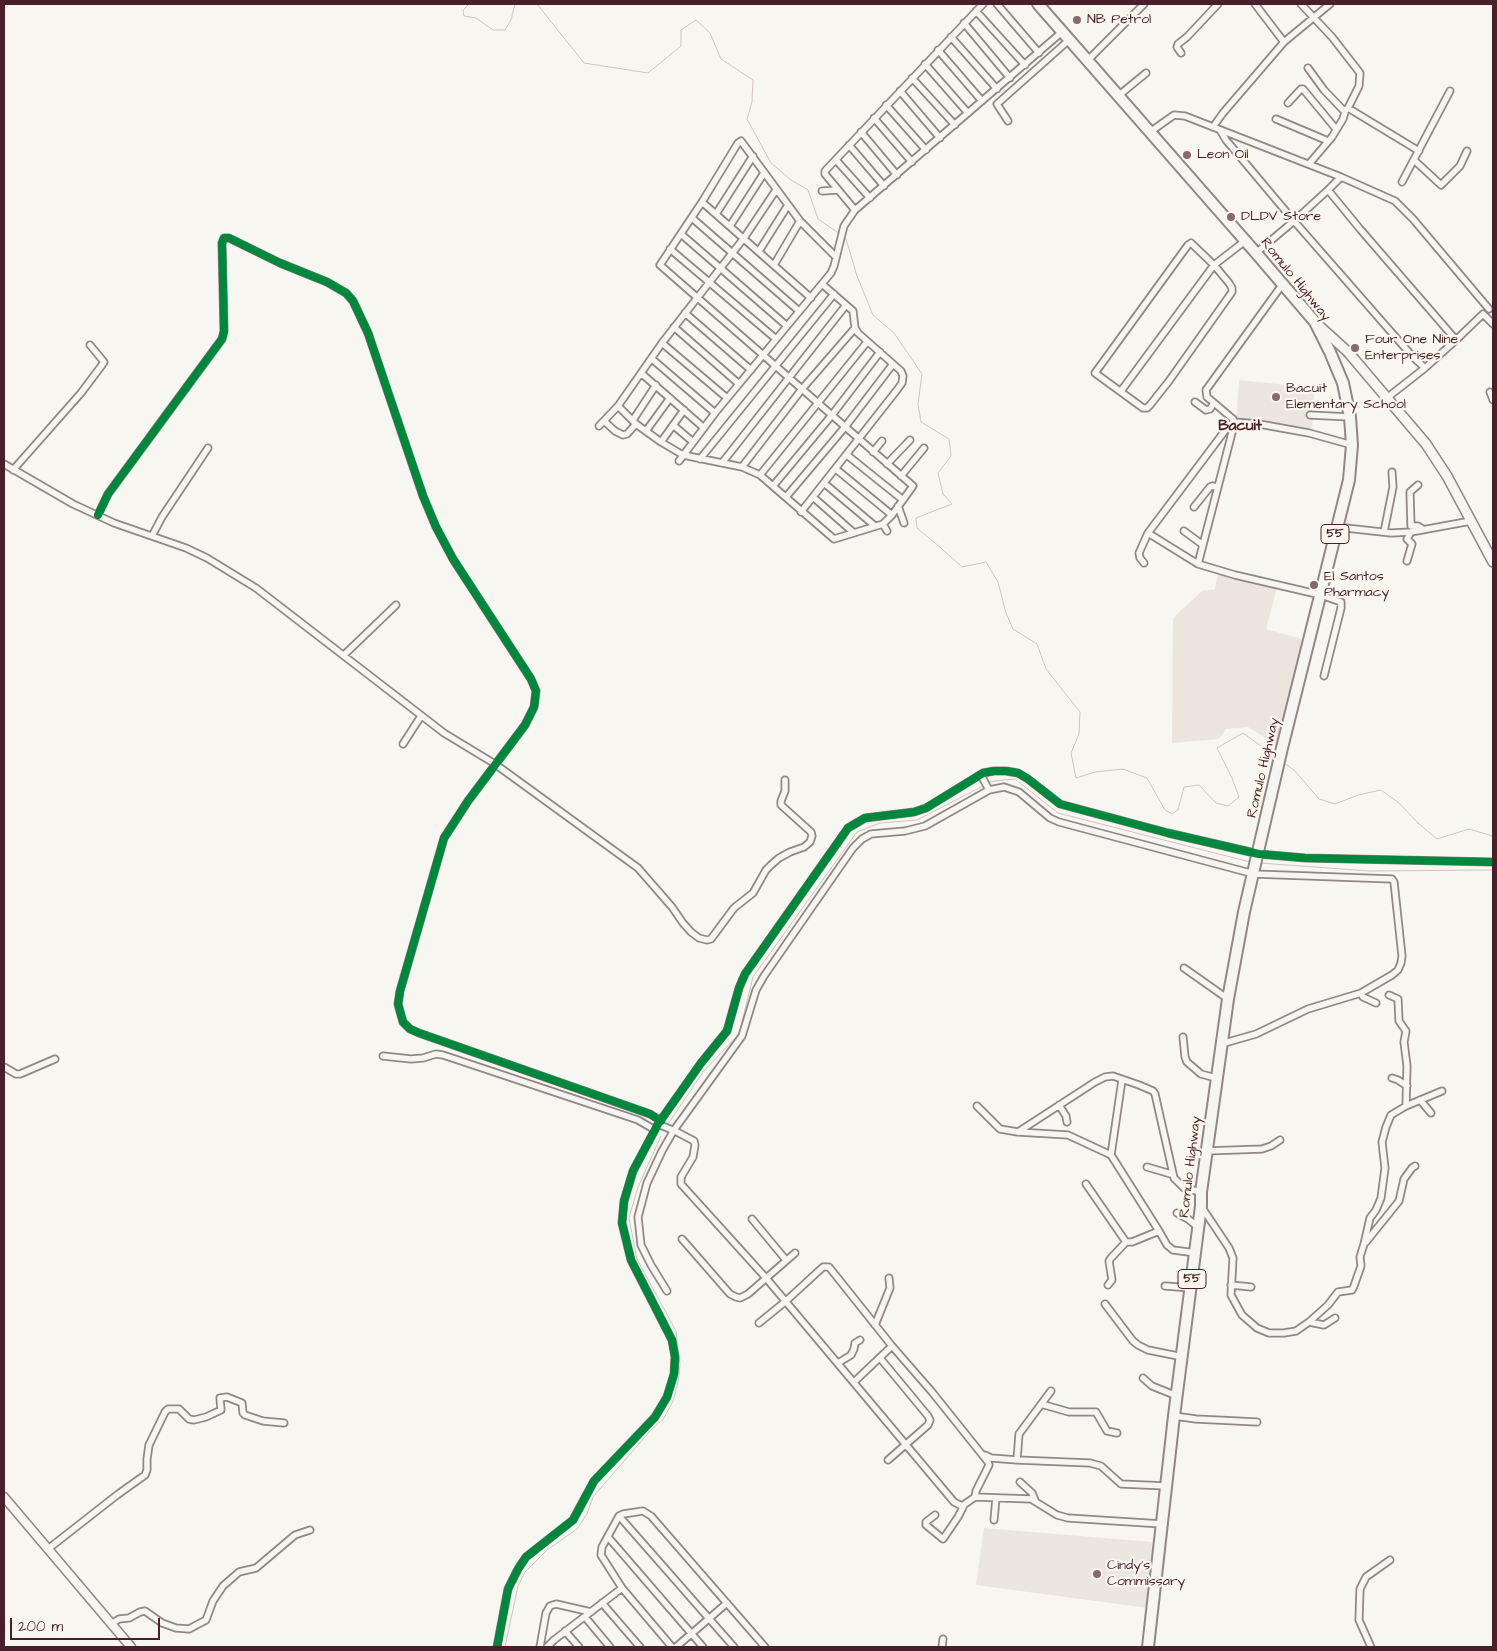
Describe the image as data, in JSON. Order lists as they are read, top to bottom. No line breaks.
{"streets":{"highway":["Romulo Highway","55"]},"districts":["Bacuit"],"places":["NB Petrol","Leon Oil","DLDV Store","Four One Nine Enterprises","Bacuit Elementary School","El Santos Pharmacy","Cindy's Commissary"],"scale_bar":"200 m"}
